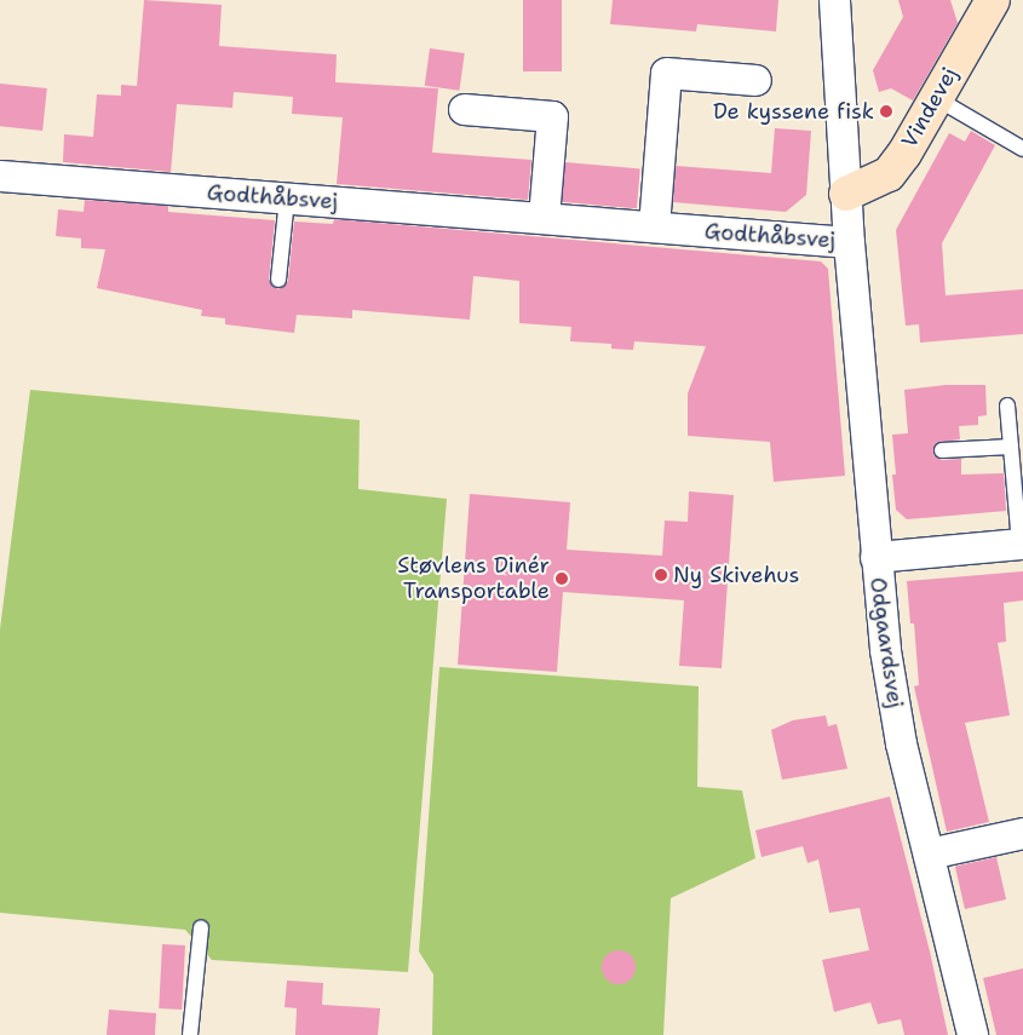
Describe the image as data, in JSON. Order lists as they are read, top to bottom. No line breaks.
{"streets":{"street":["Vindevej","Godthåbsvej","Odgaardsvej"]},"crossings":[["Vindevej","Odgaardsvej"],["Godthåbsvej","Odgaardsvej"]],"places":["De kyssene fisk","Ny Skivehus","Støvlens Dinér Transportable"]}
